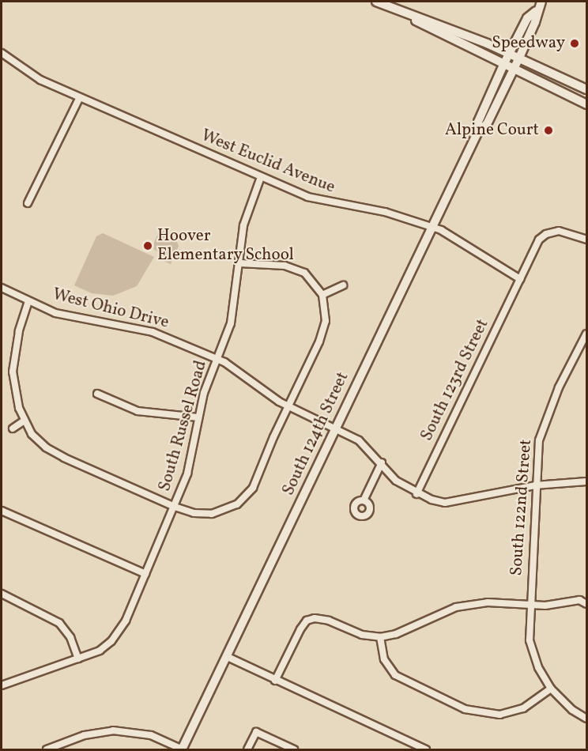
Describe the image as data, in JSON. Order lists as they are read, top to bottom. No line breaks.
{"streets":{"street":["West Euclid Avenue","West Ohio Drive","South 123rd Street","South Russel Road","South 124th Street","South 122nd Street"]},"crossings":[["West Euclid Avenue","South 123rd Street"],["West Euclid Avenue","South Russel Road"],["West Euclid Avenue","South 124th Street"],["West Ohio Drive","South 123rd Street"],["West Ohio Drive","South Russel Road"],["West Ohio Drive","South 124th Street"],["West Ohio Drive","South 122nd Street"]],"places":["Speedway","Alpine Court","Hoover Elementary School"]}
